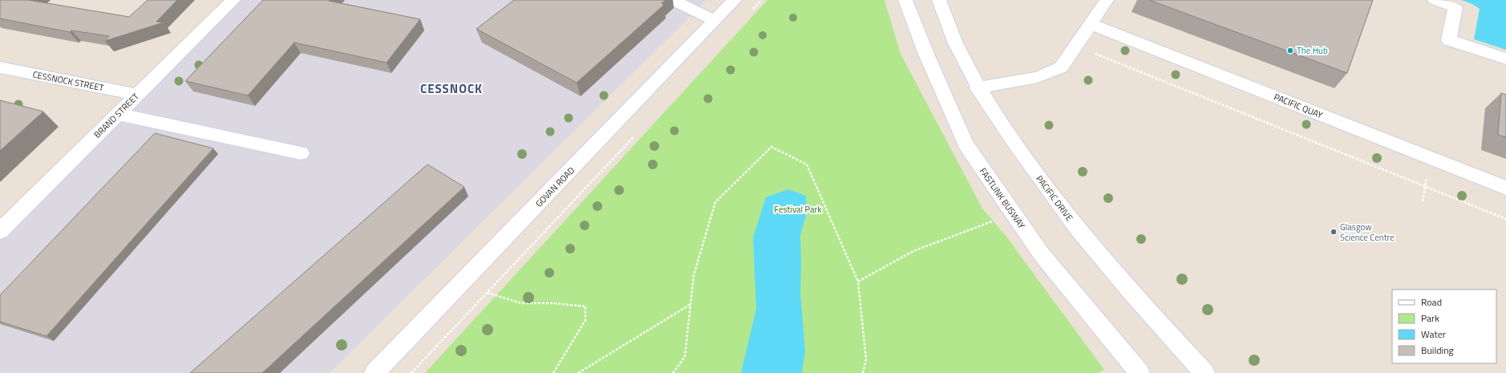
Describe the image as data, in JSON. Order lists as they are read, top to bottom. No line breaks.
{"streets":{"street":["CESSNOCK STREET","PACIFIC QUAY","BRAND STREET","GOVAN ROAD","FASTLINK BUSWAY","PACIFIC DRIVE"]},"crossings":[["CESSNOCK STREET","BRAND STREET"]],"districts":["CESSNOCK"],"parks":["Festival Park"],"places":["The Hub","Glasgow Science Centre"],"legend":["Road","Park","Water","Building"]}
